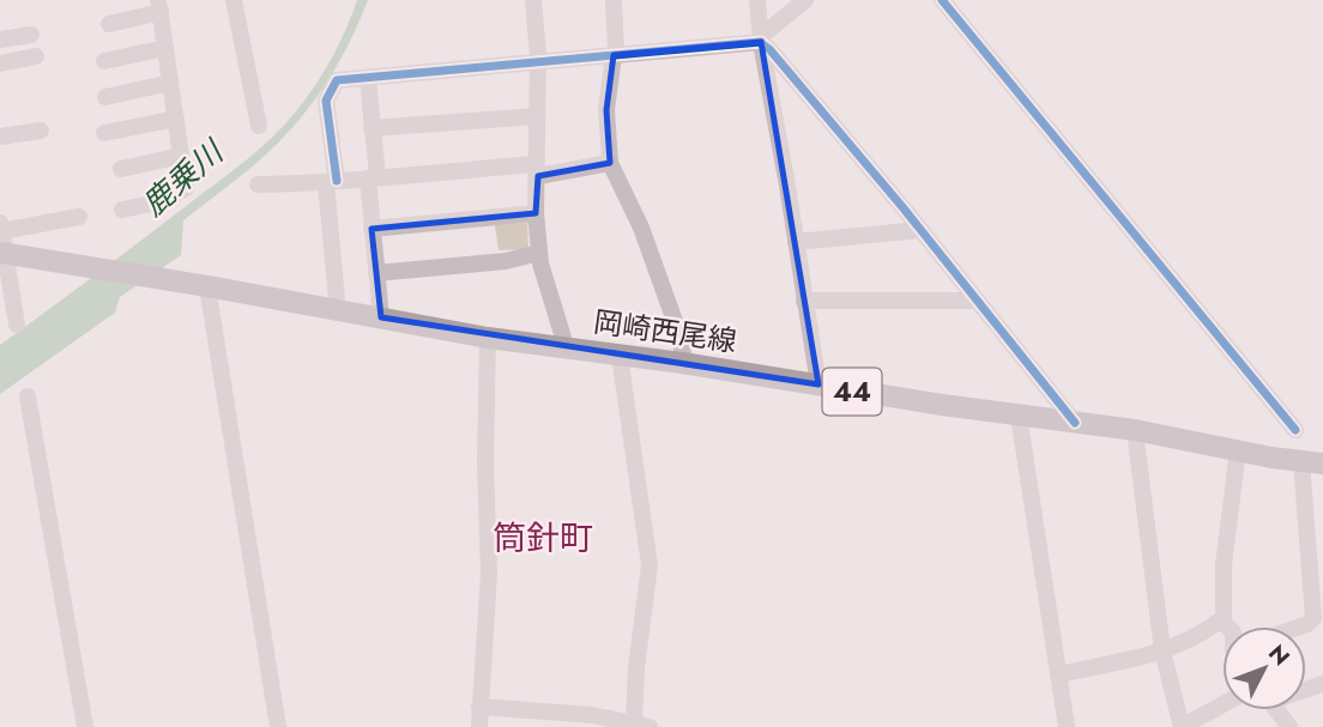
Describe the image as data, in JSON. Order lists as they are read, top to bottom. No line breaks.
{"streets":{"main road":["岡崎西尾線","44"]},"districts":["筒針町"],"water":["鹿乗川"],"north":"top right"}
